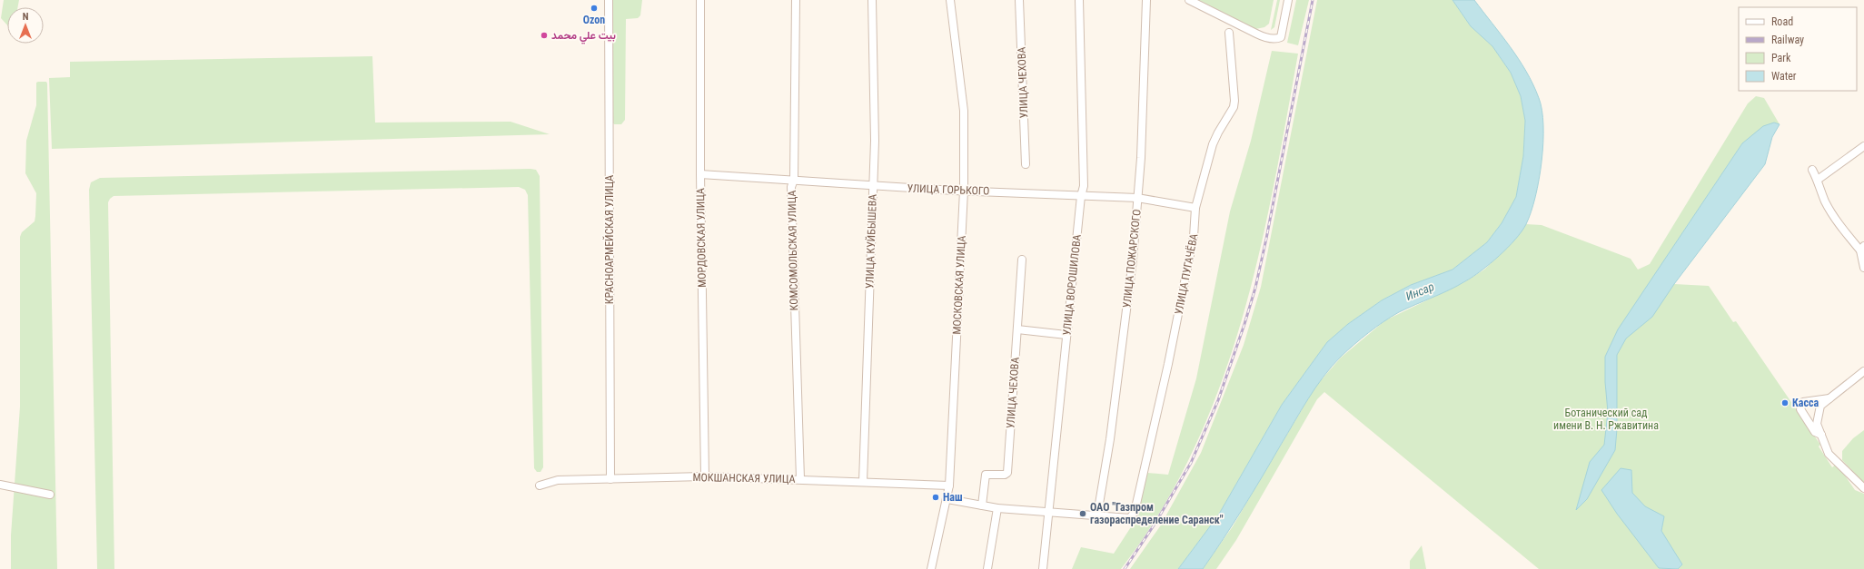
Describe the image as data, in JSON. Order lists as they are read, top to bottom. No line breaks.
{"streets":{"street":["УЛИЦА ЧЕХОВА","УЛИЦА ГОРЬКОГО","МОРДОВСКАЯ УЛИЦА","КРАСНОАРМЕЙСКАЯ УЛИЦА","УЛИЦА КУЙБЫШЕВА","КОМСОМОЛЬСКАЯ УЛИЦА","УЛИЦА ПОЖАРСКОГО","УЛИЦА ПУГАЧЁВА","МОСКОВСКАЯ УЛИЦА","УЛИЦА ВОРОШИЛОВА","МОКШАНСКАЯ УЛИЦА"]},"crossings":[["УЛИЦА ГОРЬКОГО","МОРДОВСКАЯ УЛИЦА"],["УЛИЦА ГОРЬКОГО","УЛИЦА КУЙБЫШЕВА"],["УЛИЦА ГОРЬКОГО","КОМСОМОЛЬСКАЯ УЛИЦА"],["УЛИЦА ГОРЬКОГО","УЛИЦА ПОЖАРСКОГО"],["УЛИЦА ГОРЬКОГО","УЛИЦА ПУГАЧЁВА"],["УЛИЦА ГОРЬКОГО","МОСКОВСКАЯ УЛИЦА"],["УЛИЦА ГОРЬКОГО","УЛИЦА ВОРОШИЛОВА"],["МОРДОВСКАЯ УЛИЦА","МОКШАНСКАЯ УЛИЦА"],["КРАСНОАРМЕЙСКАЯ УЛИЦА","МОКШАНСКАЯ УЛИЦА"],["УЛИЦА КУЙБЫШЕВА","МОКШАНСКАЯ УЛИЦА"],["КОМСОМОЛЬСКАЯ УЛИЦА","МОКШАНСКАЯ УЛИЦА"],["УЛИЦА ПОЖАРСКОГО","УЛИЦА ПУГАЧЁВА"],["МОСКОВСКАЯ УЛИЦА","МОКШАНСКАЯ УЛИЦА"]],"water":["Инсар"],"parks":["Ботанический сад имени В. Н. Ржавитина"],"places":["Ozon","بيت علي محمد","Касса","Наш","ОАО \"Газпром газораспределение Саранск\""],"legend":["Road","Railway","Park","Water"],"north":"top"}
